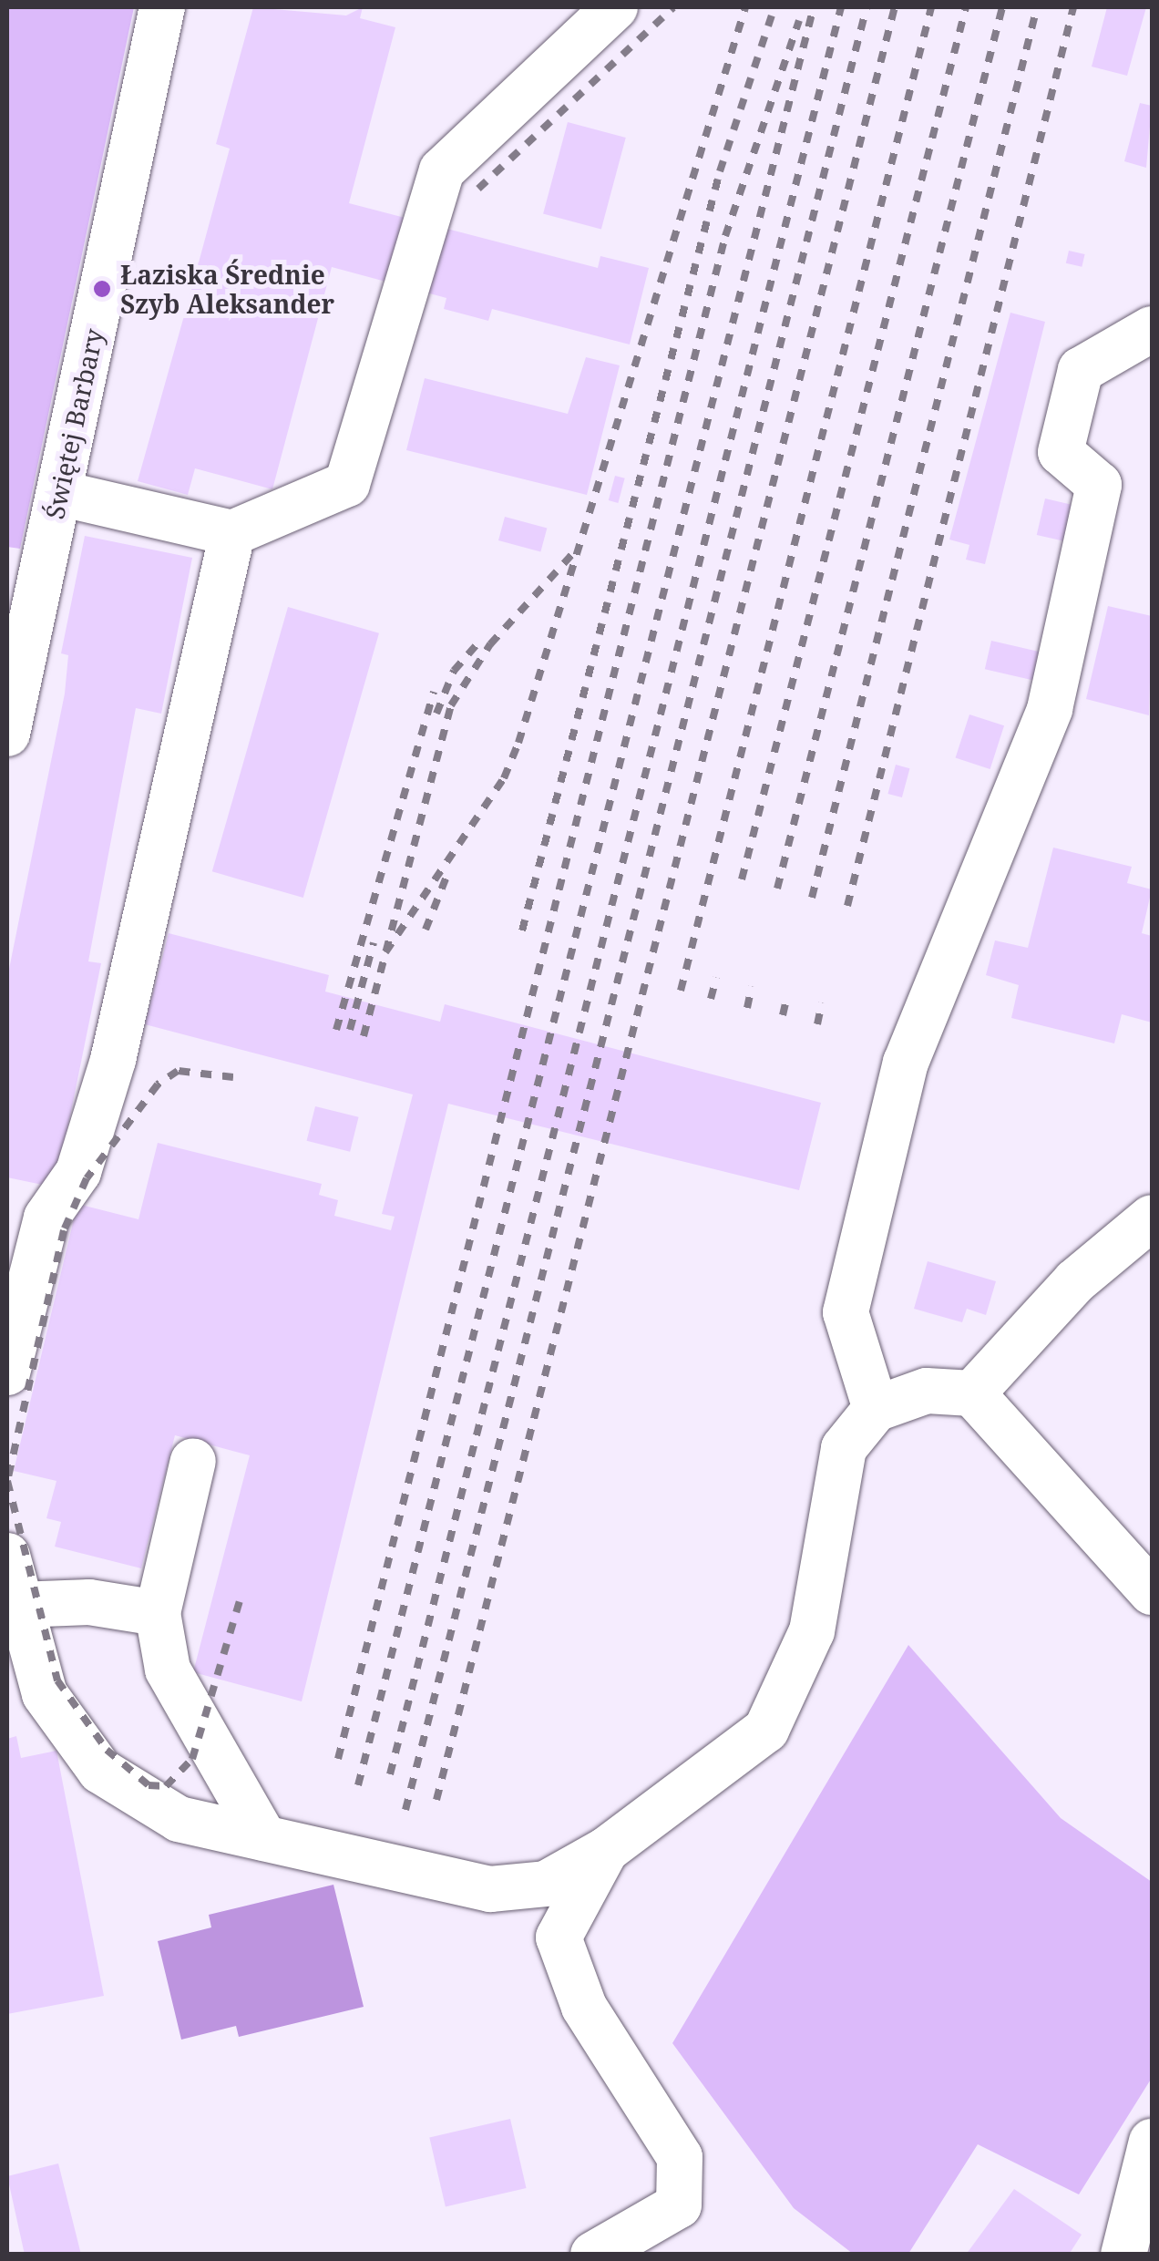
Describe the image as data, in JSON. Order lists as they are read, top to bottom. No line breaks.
{"streets":{"street":["Świętej Barbary"]},"places":["Łaziska Średnie Szyb Aleksander"]}
